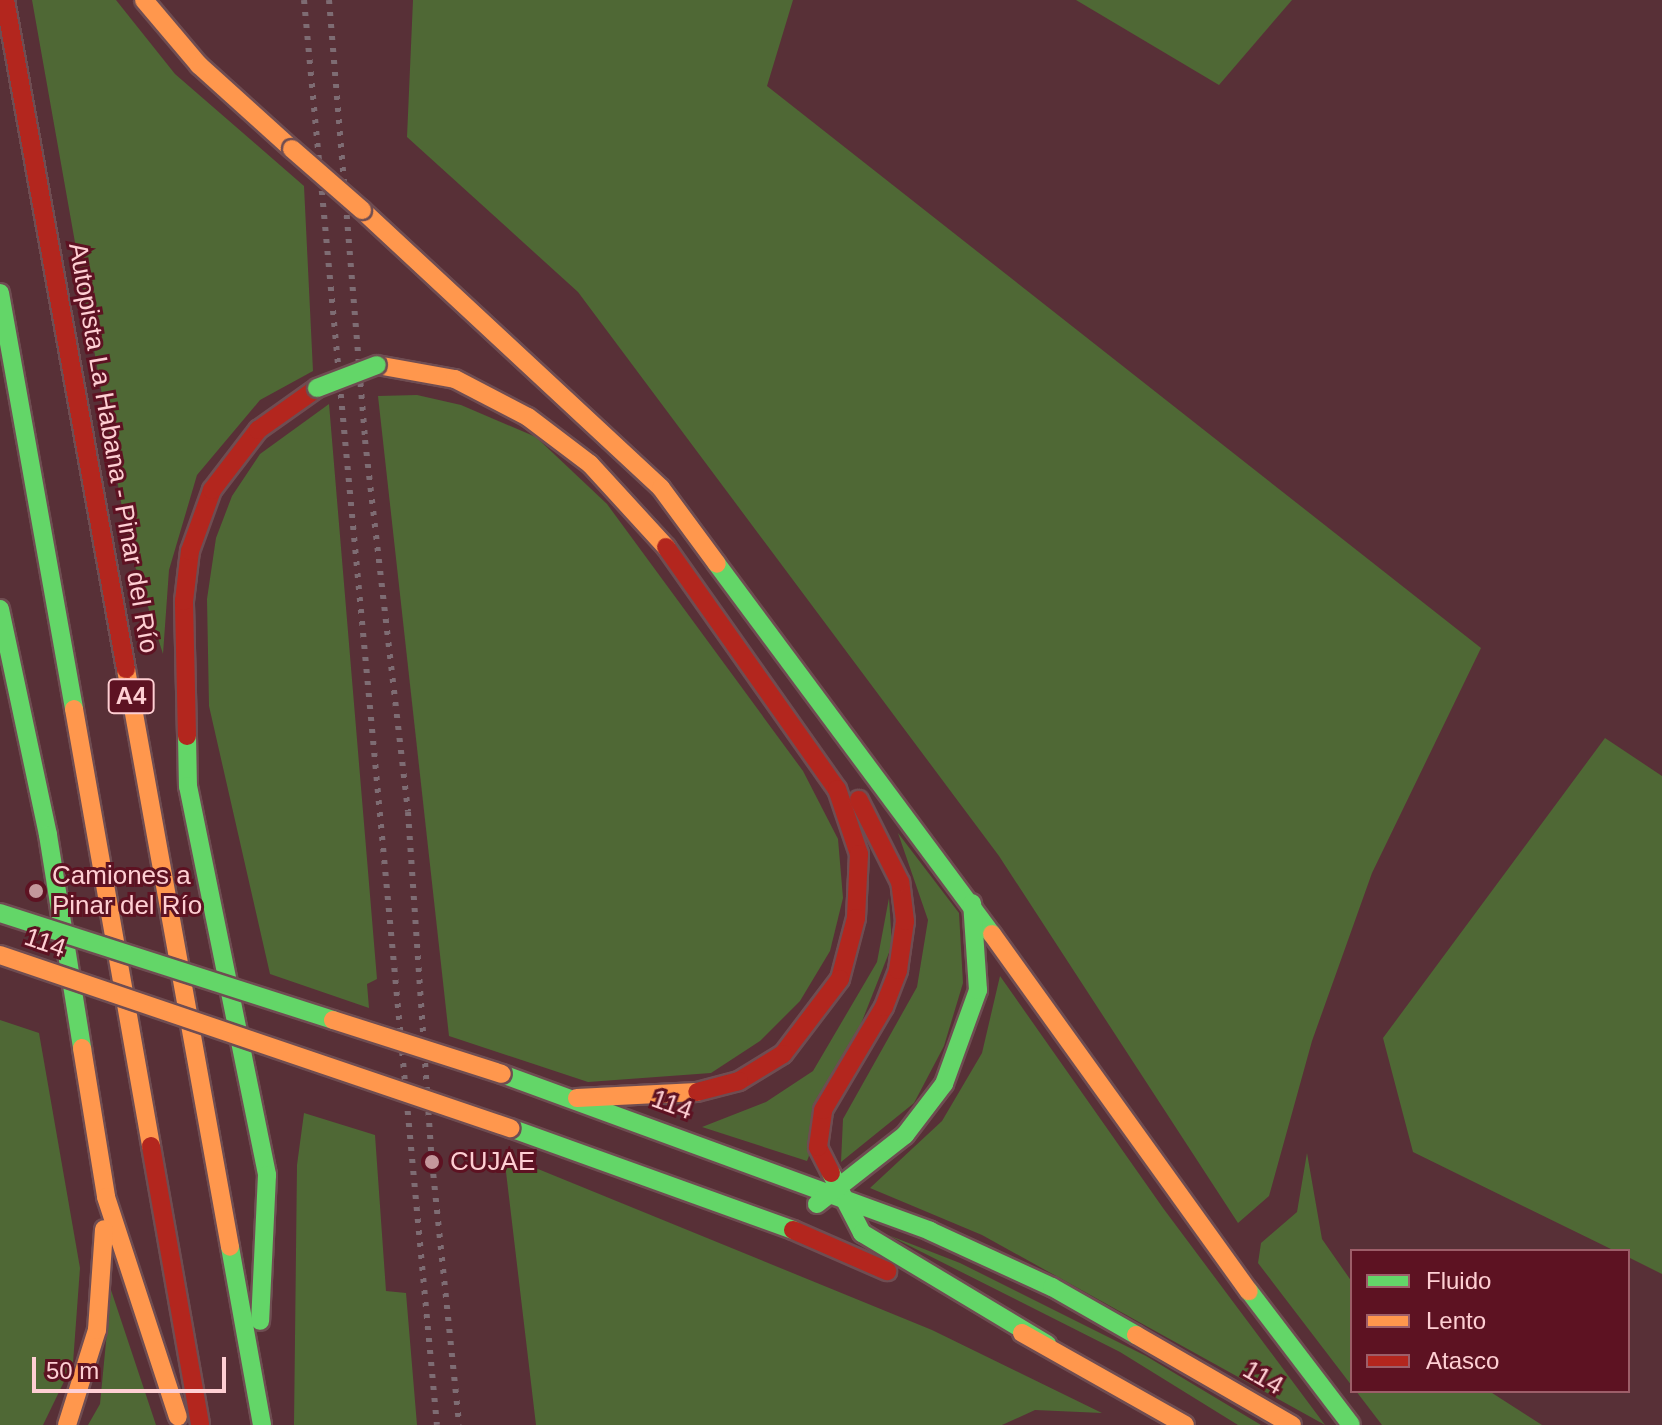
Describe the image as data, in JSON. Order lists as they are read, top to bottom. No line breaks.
{"streets":{"highway":["Autopista La Habana - Pinar del Río","A4","114"]},"places":["Camiones a Pinar del Río","CUJAE"],"legend":["Fluido","Lento","Atasco"],"scale_bar":"50 m"}
